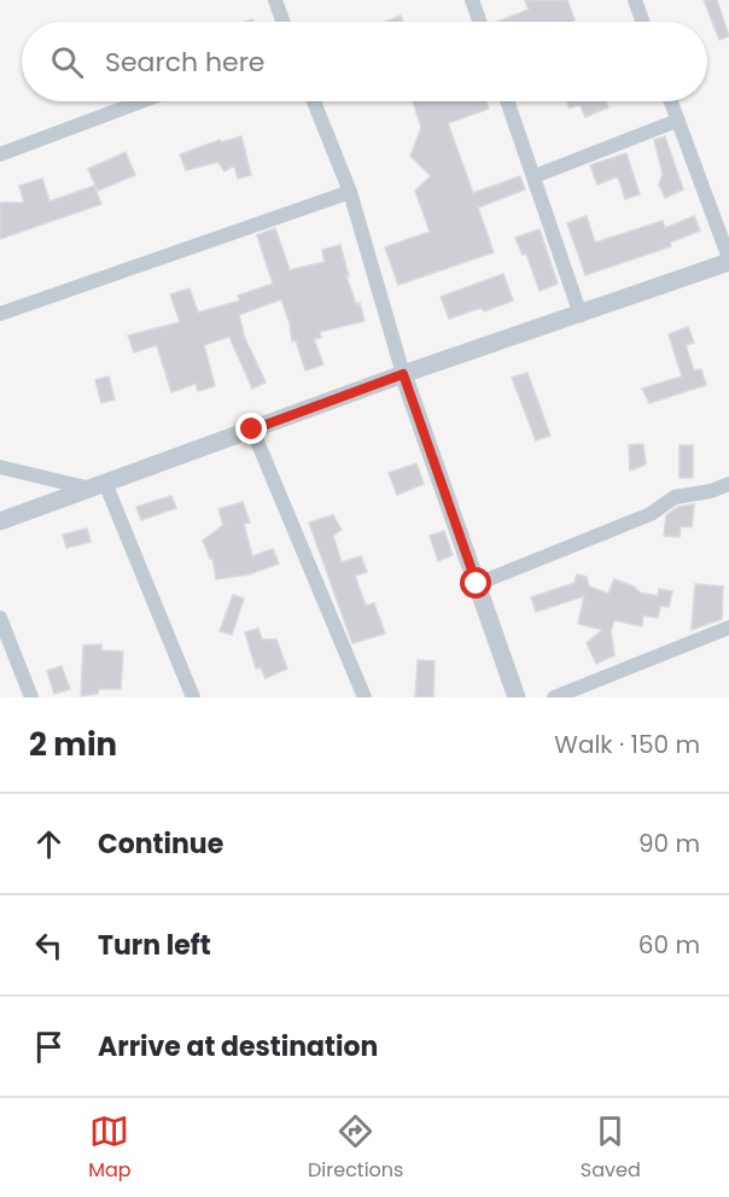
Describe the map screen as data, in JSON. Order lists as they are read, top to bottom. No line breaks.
{"page":{"search":"Search here","heading":["2 min","Walk · 150 m"],"list":[["Continue","90 m"],["Turn left","60 m"],"Arrive at destination"],"nav":["Map","Directions","Saved"]}}
